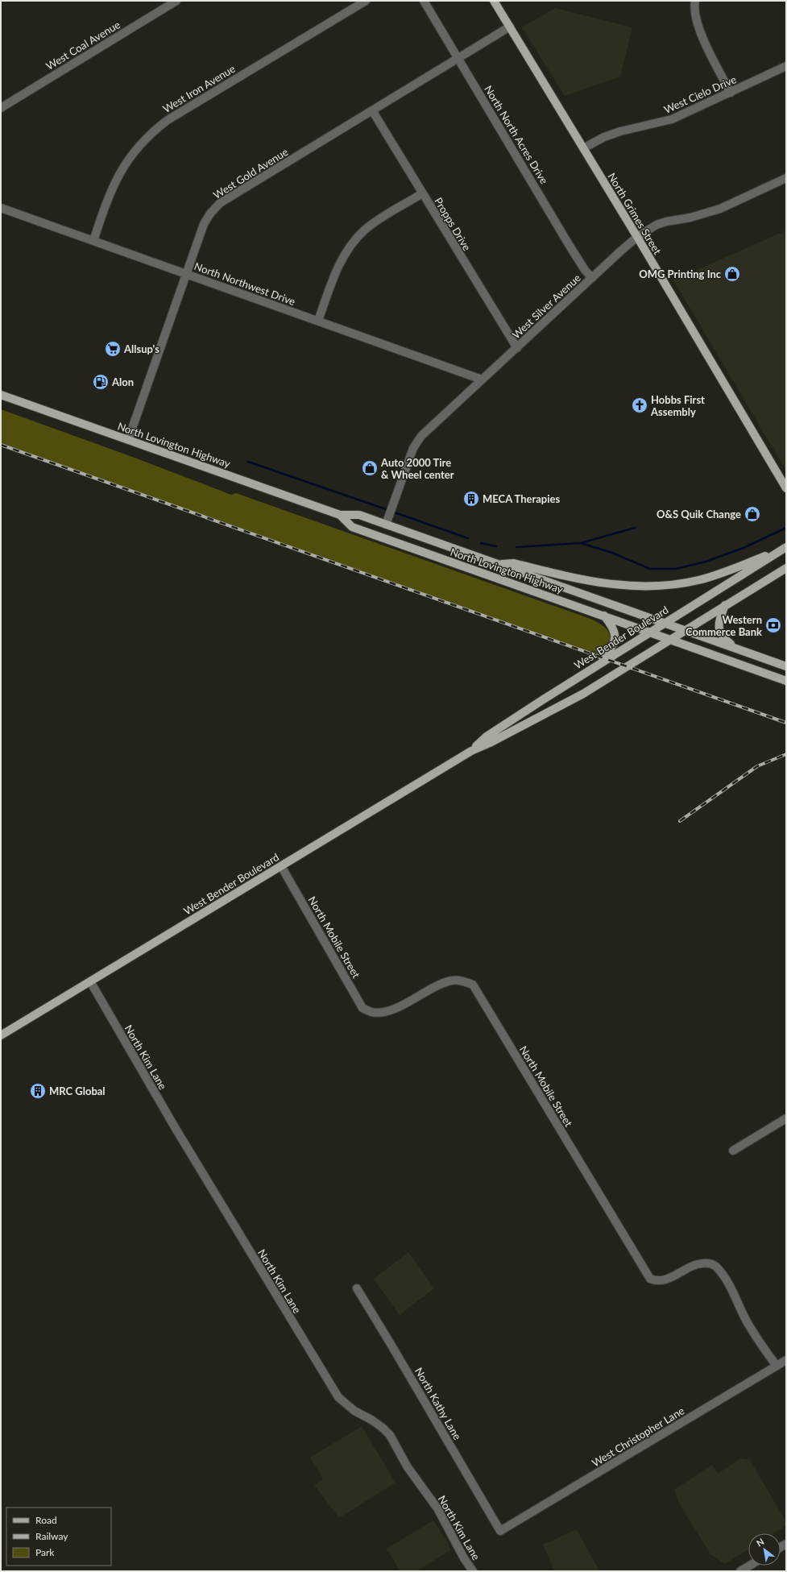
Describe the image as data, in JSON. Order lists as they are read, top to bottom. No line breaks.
{"streets":{"main road":["North Grimes Street","North Lovington Highway","West Bender Boulevard"],"street":["West Coal Avenue","West Iron Avenue","West Cielo Drive","North North Acres Drive","West Gold Avenue","Propps Drive","North Northwest Drive","West Silver Avenue","North Mobile Street","North Kim Lane","North Kathy Lane","West Christopher Lane"]},"crossings":[["West Iron Avenue","North Northwest Drive"],["West Cielo Drive","North Grimes Street"],["North North Acres Drive","West Gold Avenue"],["North North Acres Drive","West Silver Avenue"],["West Gold Avenue","North Grimes Street"],["West Gold Avenue","Propps Drive"],["West Gold Avenue","North Northwest Drive"],["West Gold Avenue","North Lovington Highway"],["North Grimes Street","West Silver Avenue"],["Propps Drive","West Silver Avenue"],["North Northwest Drive","West Silver Avenue"],["West Silver Avenue","North Lovington Highway"],["North Lovington Highway","West Bender Boulevard"],["West Bender Boulevard","North Mobile Street"],["West Bender Boulevard","North Kim Lane"],["North Mobile Street","West Christopher Lane"],["North Kathy Lane","West Christopher Lane"]],"places":{"shop":["OMG Printing Inc","Auto 2000 Tire & Wheel center","O&S Quik Change"],"supermarket":["Allsup's"],"fuel station":["Alon"],"church":["Hobbs First Assembly"],"building":["MECA Therapies","MRC Global"],"bank":["Western Commerce Bank"]},"legend":["Road","Railway","Park"],"north":"top left"}
